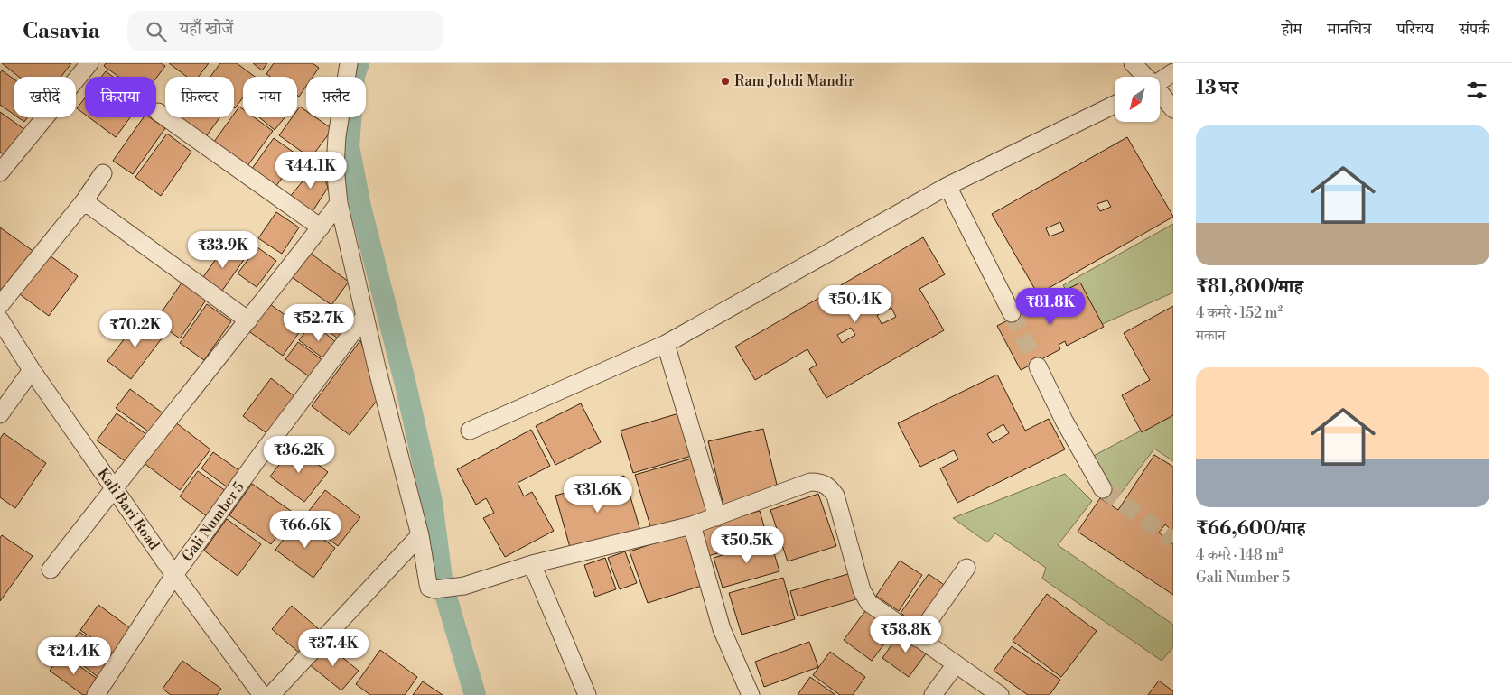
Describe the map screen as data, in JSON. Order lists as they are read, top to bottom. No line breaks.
{"streets":{"street":["Kali Bari Road","Gali Number 5"]},"crossings":[["Kali Bari Road","Gali Number 5"]],"places":["Ram Johdi Mandir"],"north":"bottom left","page":{"header":"Casavia","search":"यहाँ खोजें","nav":["होम","मानचित्र","परिचय","संपर्क"],"heading":"13 घर","chip":["खरीदें","किराया","फ़िल्टर","नया","फ़्लैट"],"list":[{"name":"₹81,800/माह","note":"4 कमरे · 152 m² · मकान"},{"name":"₹66,600/माह","note":"4 कमरे · 148 m² · Gali Number 5"}],"price":["₹44.1K","₹33.9K","₹50.4K","₹81.8K","₹52.7K","₹70.2K","₹36.2K","₹31.6K","₹66.6K","₹50.5K","₹58.8K","₹37.4K","₹24.4K"]}}
